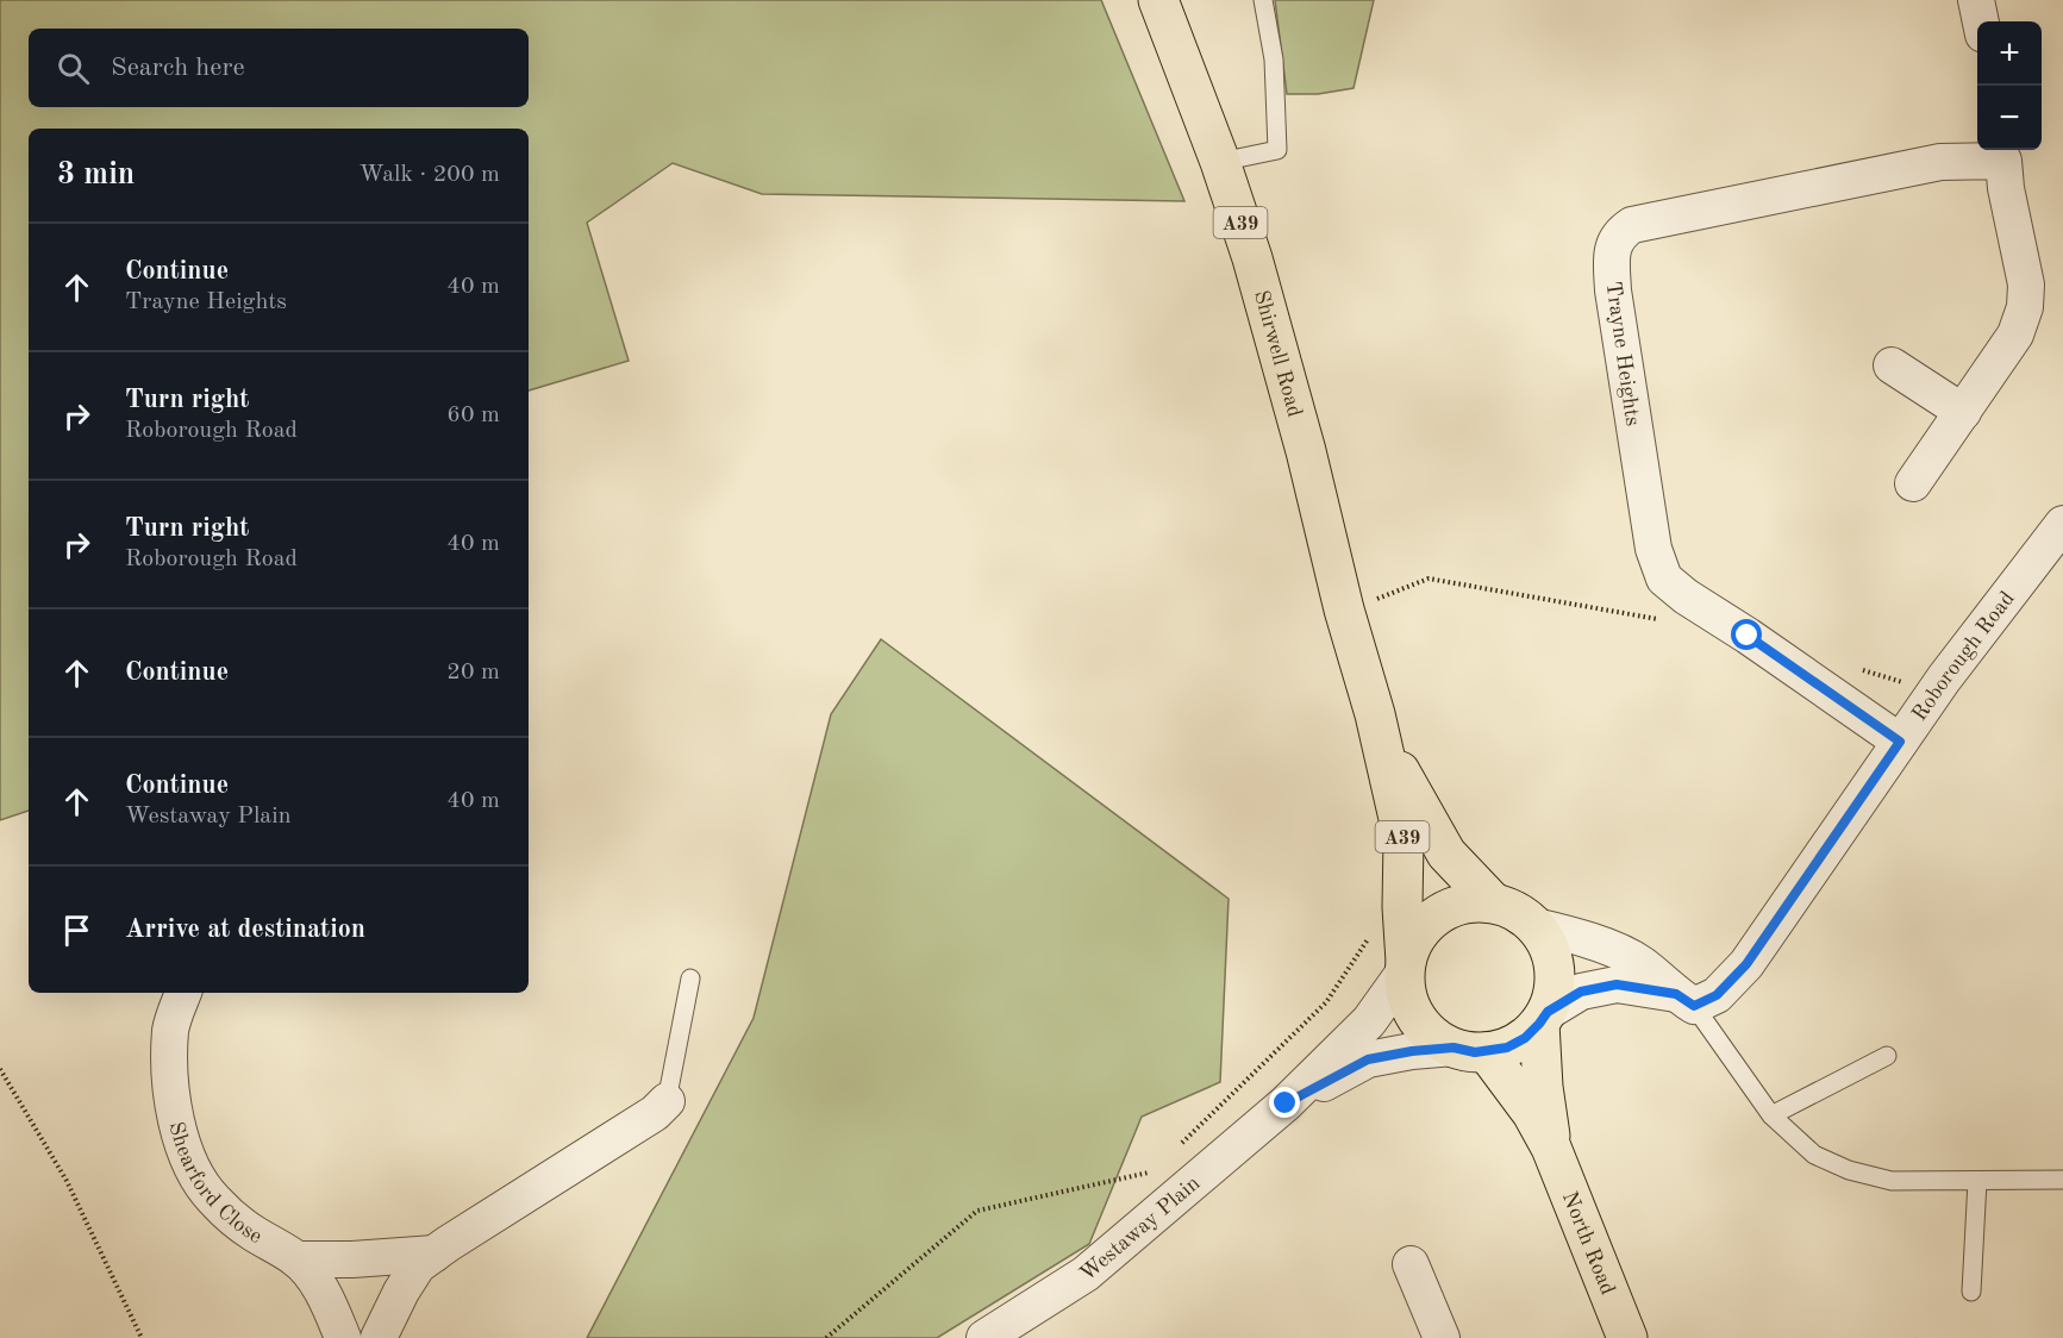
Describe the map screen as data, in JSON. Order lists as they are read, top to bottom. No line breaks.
{"streets":{"main road":["A39","Shirwell Road","North Road"],"street":["Trayne Heights","Roborough Road","Shearford Close","Westaway Plain"]},"crossings":[["Shirwell Road","Westaway Plain"],["Shirwell Road","North Road"],["Trayne Heights","Roborough Road"],["Westaway Plain","North Road"]],"page":{"map_buttons":["+","−"],"search":"Search here","heading":["3 min","Walk · 200 m"],"list":[["Continue","Trayne Heights","40 m"],["Turn right","Roborough Road","60 m"],["Turn right","Roborough Road","40 m"],["Continue","20 m"],["Continue","Westaway Plain","40 m"],"Arrive at destination"]}}
